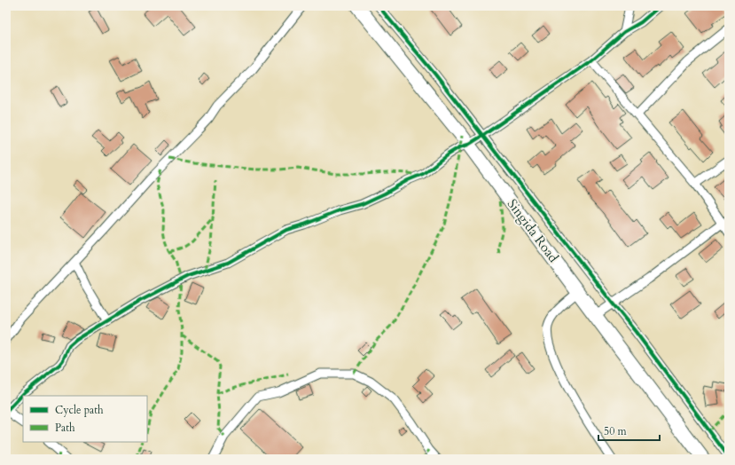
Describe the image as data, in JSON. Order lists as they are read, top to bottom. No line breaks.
{"streets":{"highway":["Singida Road"]},"legend":["Cycle path","Path"],"scale_bar":"50 m"}
